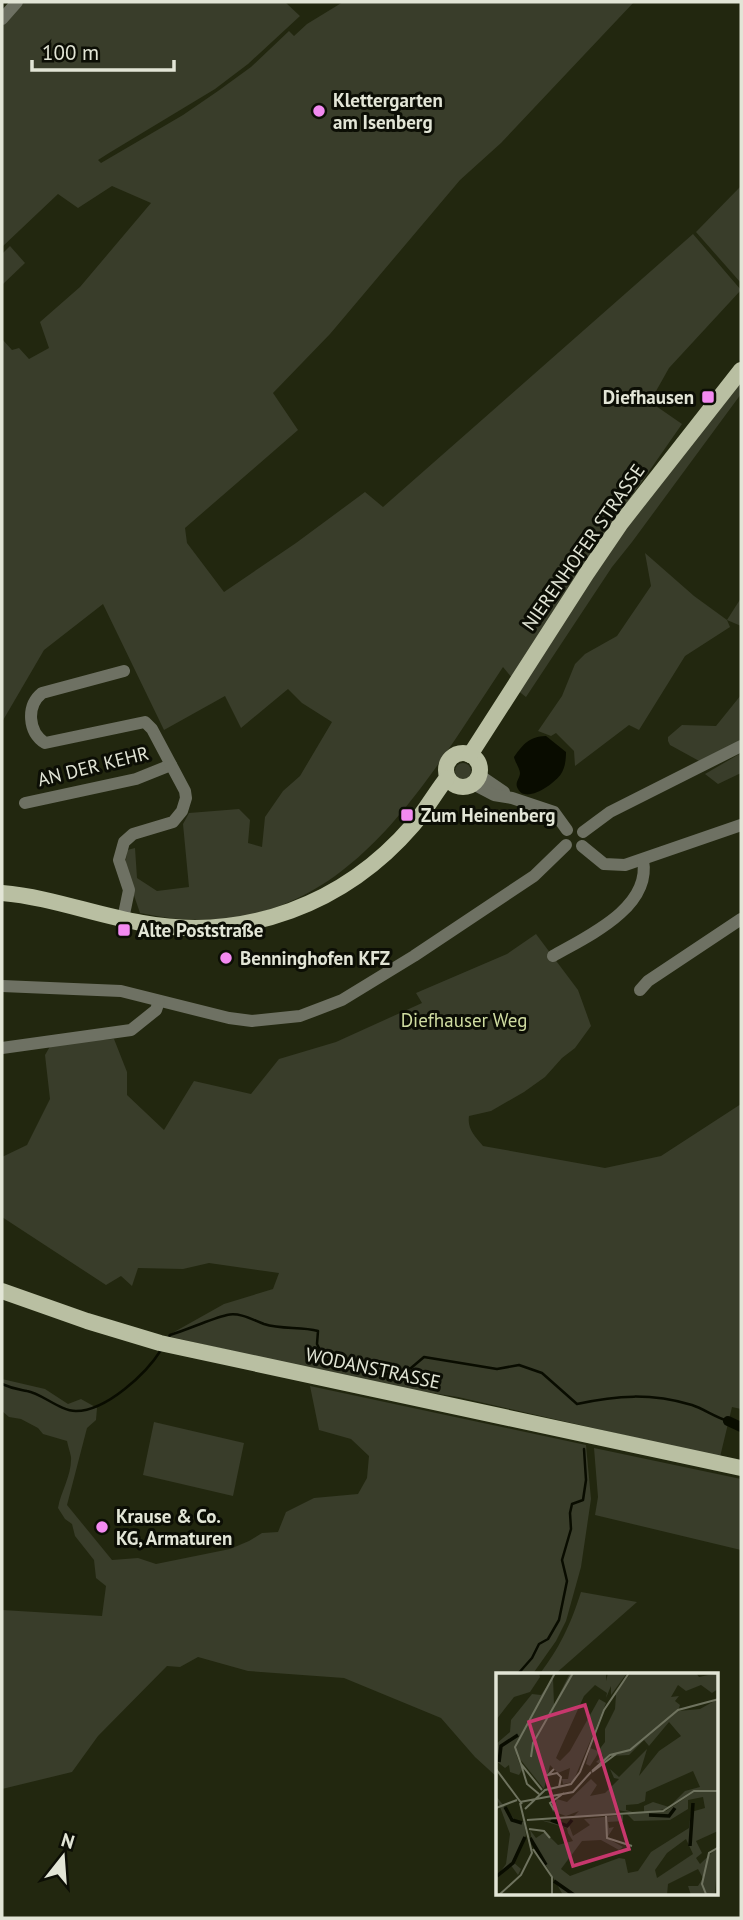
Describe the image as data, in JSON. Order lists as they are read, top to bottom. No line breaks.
{"streets":{"main road":["NIERENHOFER STRASSE","WODANSTRASSE"],"street":["AN DER KEHR"]},"parks":["Diefhauser Weg"],"places":{"other":["Klettergarten am Isenberg","Benninghofen KFZ","Krause & Co. KG, Armaturen"],"transit":["Diefhausen","Zum Heinenberg","Alte Poststraße"]},"scale_bar":"100 m","north":"top"}
